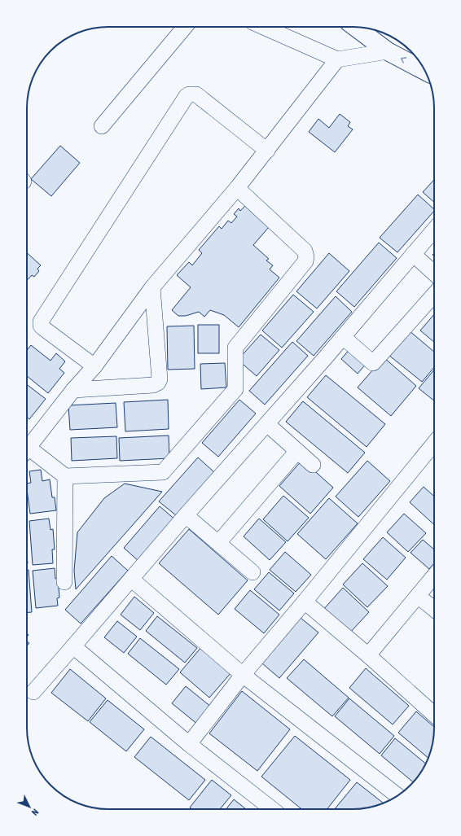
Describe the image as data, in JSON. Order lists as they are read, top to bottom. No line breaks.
{"north":"bottom right"}
